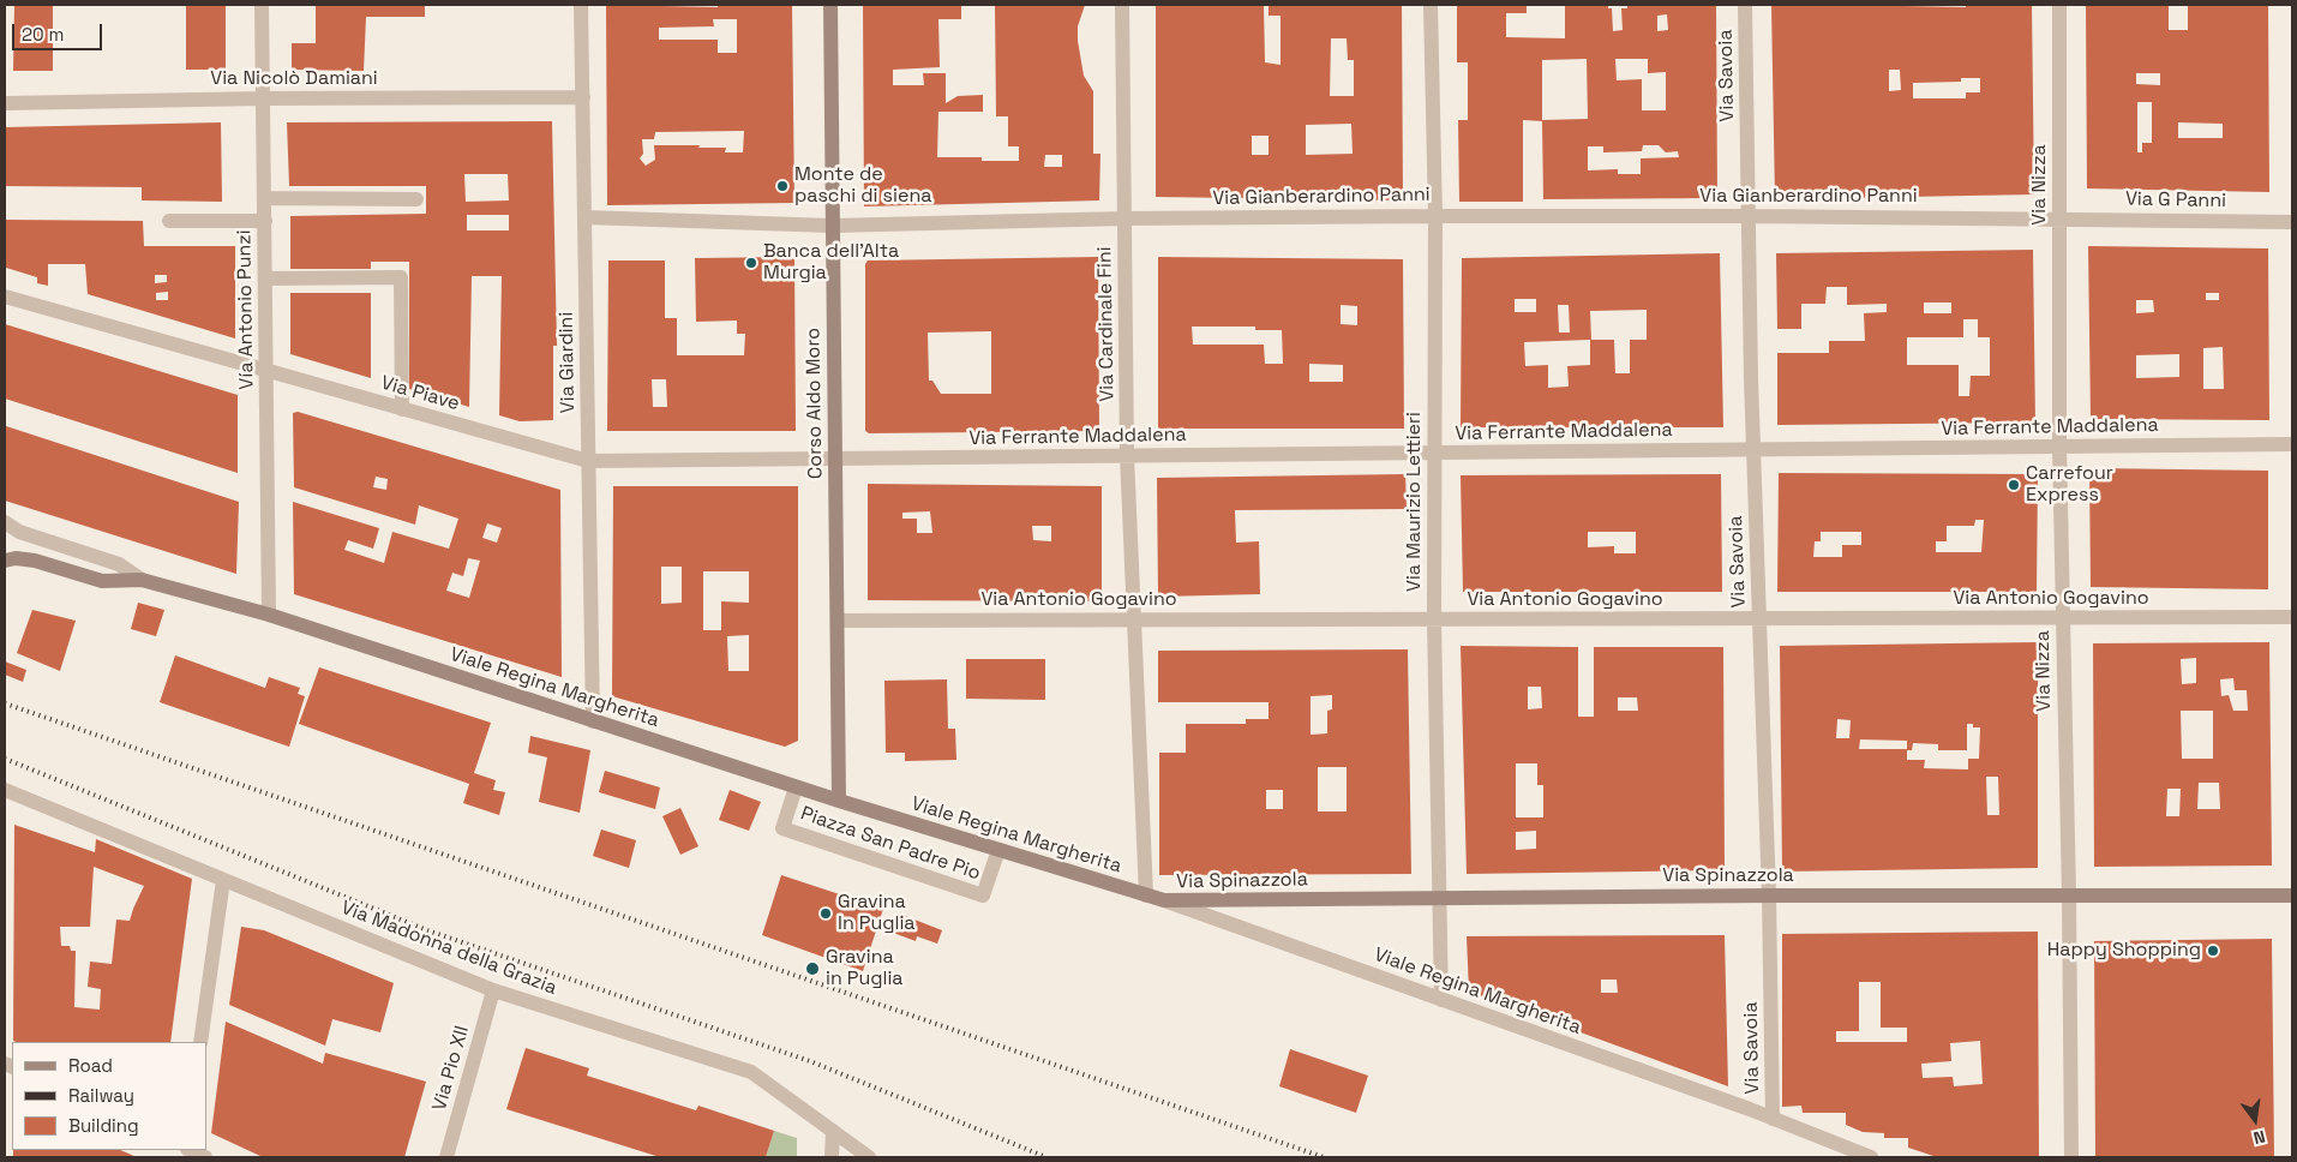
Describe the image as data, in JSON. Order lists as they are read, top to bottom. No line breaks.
{"streets":{"street":["Via Savoia","Via Nicolò Damiani","Via Nizza","Via Gianberardino Panni","Via G Panni","Vía Antonio Punzi","Via Cardinale Fini","Via Giardini","Via Piave","Corso Aldo Moro","Via Ferrante Maddalena","Via Maurizio Lettieri","Via Antonio Gogavino","Viale Regina Margherita","Piazza San Padre Pio","Via Spinazzola","Via Madonna della Grazia","Via Pio XII"]},"crossings":[["Via Savoia","Via Gianberardino Panni"],["Via Savoia","Via Ferrante Maddalena"],["Via Savoia","Via Antonio Gogavino"],["Via Savoia","Viale Regina Margherita"],["Via Savoia","Via Spinazzola"],["Via Nicolò Damiani","Vía Antonio Punzi"],["Via Nicolò Damiani","Via Giardini"],["Via Nizza","Via Gianberardino Panni"],["Via Nizza","Via G Panni"],["Via Nizza","Via Ferrante Maddalena"],["Via Nizza","Via Antonio Gogavino"],["Via Nizza","Via Spinazzola"],["Via Gianberardino Panni","Via G Panni"],["Via Gianberardino Panni","Via Cardinale Fini"],["Via Gianberardino Panni","Via Giardini"],["Via Gianberardino Panni","Corso Aldo Moro"],["Via Gianberardino Panni","Via Maurizio Lettieri"],["Vía Antonio Punzi","Via Piave"],["Vía Antonio Punzi","Viale Regina Margherita"],["Via Cardinale Fini","Via Ferrante Maddalena"],["Via Cardinale Fini","Via Antonio Gogavino"],["Via Cardinale Fini","Viale Regina Margherita"],["Via Giardini","Via Piave"],["Via Giardini","Viale Regina Margherita"],["Via Piave","Corso Aldo Moro"],["Via Piave","Via Ferrante Maddalena"],["Corso Aldo Moro","Via Ferrante Maddalena"],["Corso Aldo Moro","Via Antonio Gogavino"],["Corso Aldo Moro","Viale Regina Margherita"],["Via Ferrante Maddalena","Via Maurizio Lettieri"],["Via Maurizio Lettieri","Via Antonio Gogavino"],["Via Maurizio Lettieri","Viale Regina Margherita"],["Via Maurizio Lettieri","Via Spinazzola"],["Viale Regina Margherita","Piazza San Padre Pio"],["Viale Regina Margherita","Via Spinazzola"],["Via Madonna della Grazia","Via Pio XII"]],"places":["Monte de paschi di siena","Banca dell'Alta Murgia","Carrefour Express","Gravina In Puglia","Happy Shopping","Gravina in Puglia"],"legend":["Road","Railway","Building"],"scale_bar":"20 m","north":"bottom"}
